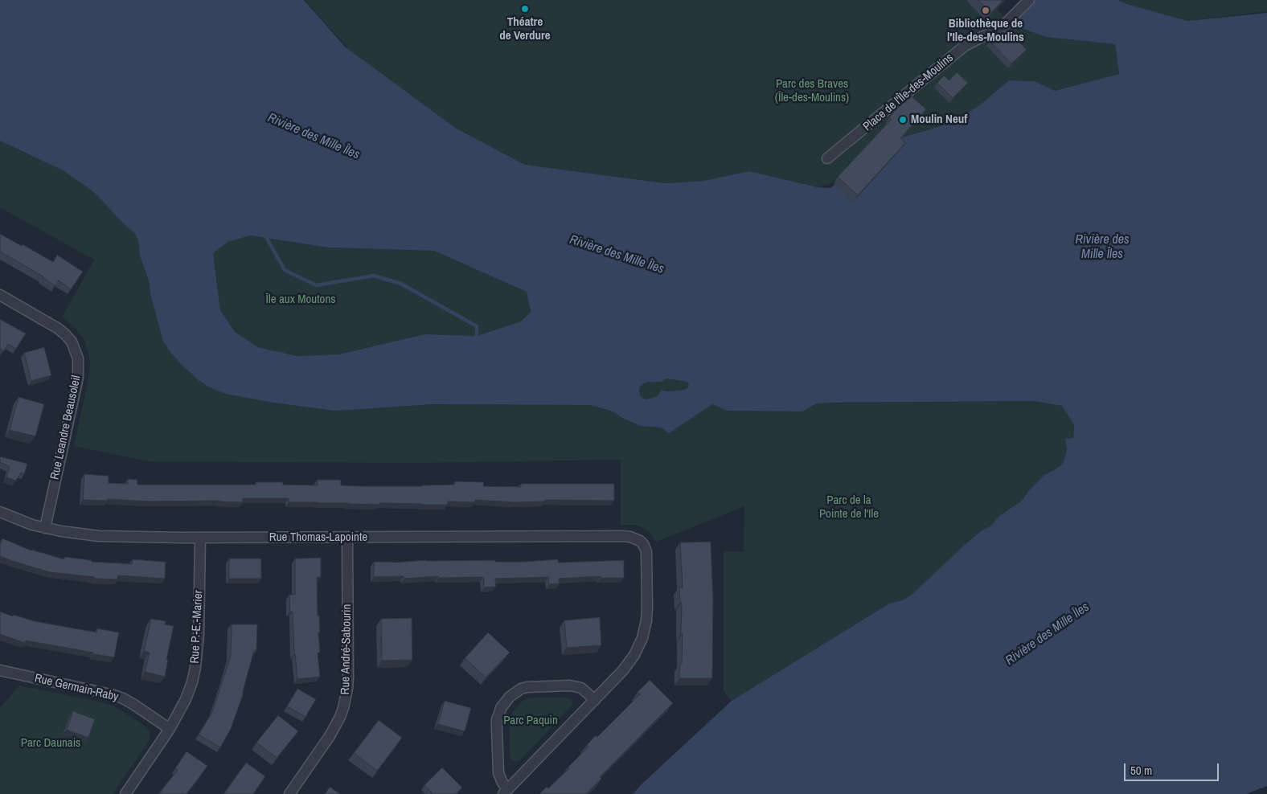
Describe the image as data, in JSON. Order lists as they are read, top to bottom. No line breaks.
{"streets":{"street":["Place de l'Île-des-Moulins","Rue Leandre Beausoleil","Rue Thomas-Lapointe","Rue P.-E.-Marier","Rue André-Sabourin","Rue Germain-Raby"]},"crossings":[["Rue Leandre Beausoleil","Rue Thomas-Lapointe"],["Rue Thomas-Lapointe","Rue P.-E.-Marier"],["Rue Thomas-Lapointe","Rue André-Sabourin"],["Rue P.-E.-Marier","Rue Germain-Raby"]],"water":["Rivière des Mille Îles"],"parks":["Parc des Braves (Île-des-Moulins)","Île aux Moutons","Parc de la Pointe de l'Ile","Parc Paquin","Parc Daunais"],"places":["Théatre de Verdure","Bibliothèque de l'Ile-des-Moulins","Moulin Neuf"],"scale_bar":"50 m"}
